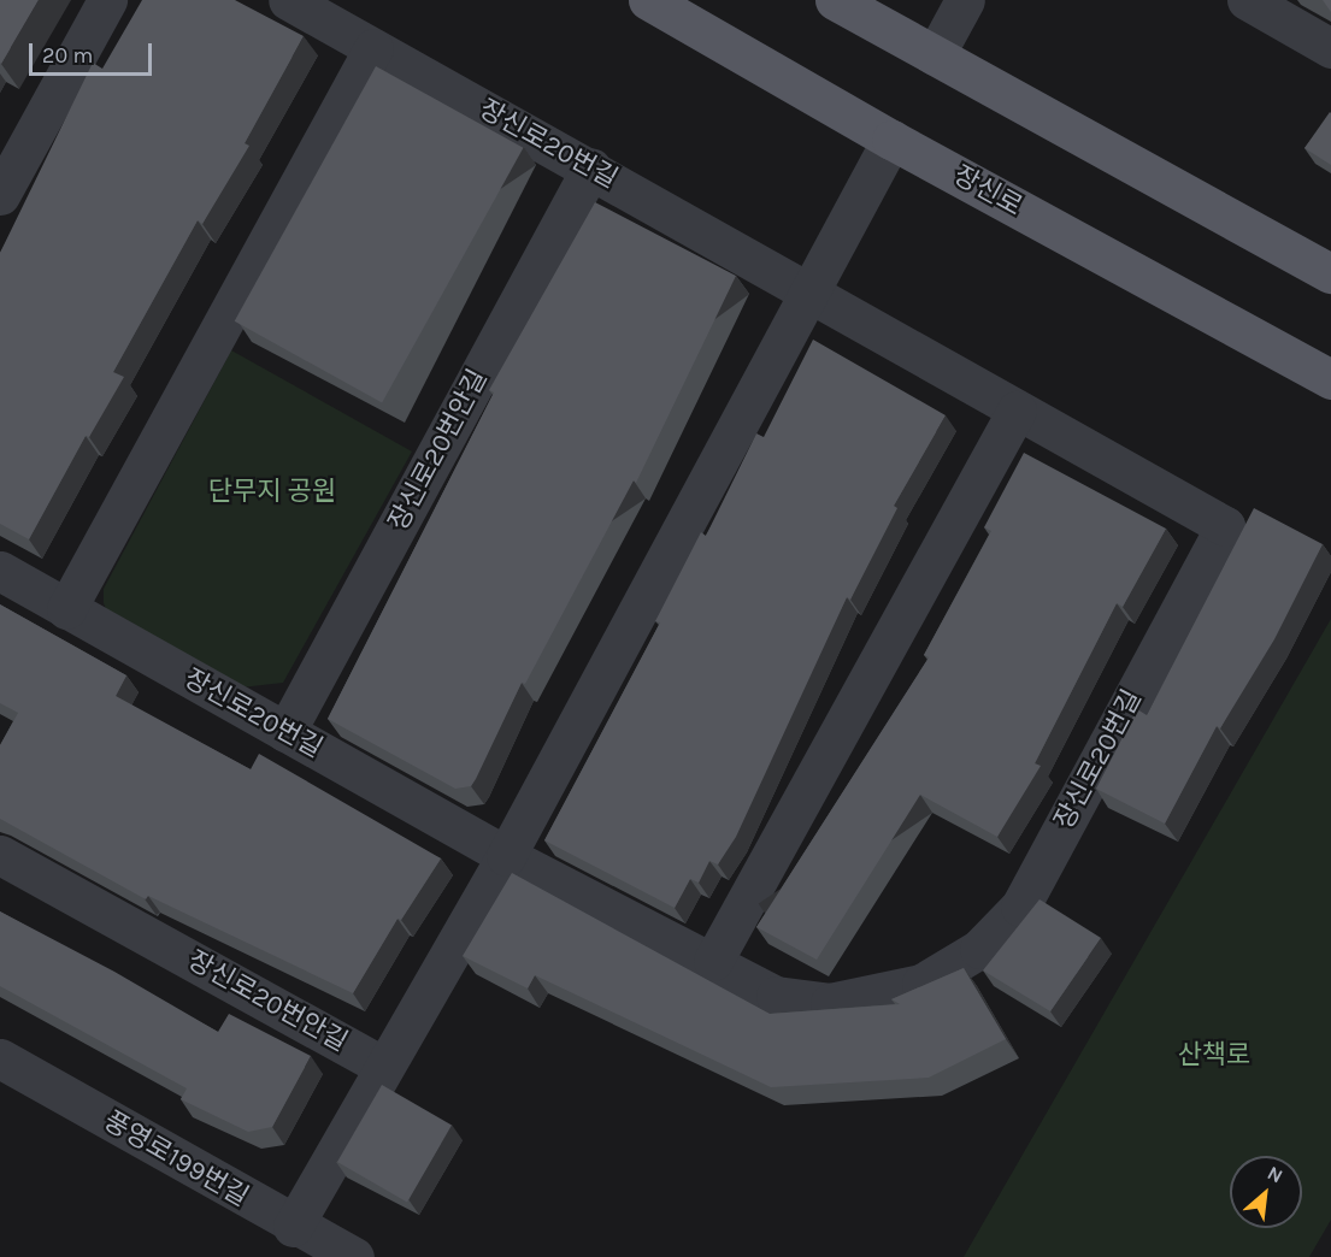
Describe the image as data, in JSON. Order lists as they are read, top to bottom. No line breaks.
{"streets":{"main road":["장신로"],"street":["장신로20번길","장신로20번안길","풍영로199번길"]},"crossings":[["장신로20번길","장신로20번안길"]],"parks":["단무지 공원","산책로"],"scale_bar":"20 m","north":"top right"}
